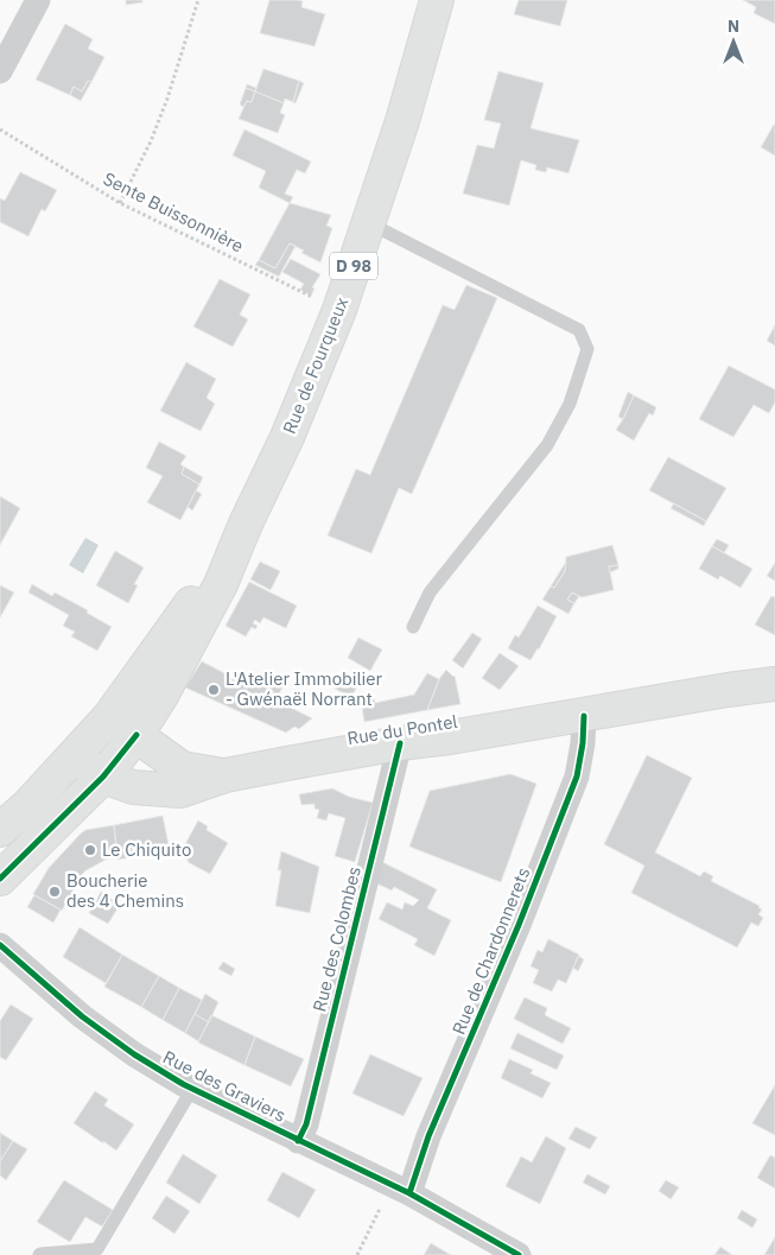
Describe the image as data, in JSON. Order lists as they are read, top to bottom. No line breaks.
{"streets":{"main road":["D 98","Rue de Fourqueux","Rue du Pontel"],"street":["Rue des Colombes","Rue de Chardonnerets","Rue des Graviers"],"path":["Sente Buissonnière"]},"crossings":[["Sente Buissonnière","Rue de Fourqueux"],["D 98","Rue de Fourqueux"],["D 98","Rue du Pontel"],["Rue de Fourqueux","Rue du Pontel"],["Rue du Pontel","Rue des Colombes"],["Rue du Pontel","Rue de Chardonnerets"],["Rue des Colombes","Rue des Graviers"],["Rue de Chardonnerets","Rue des Graviers"]],"places":["L'Atelier Immobilier - Gwénaël Norrant","Le Chiquito","Boucherie des 4 Chemins"],"north":"top"}
